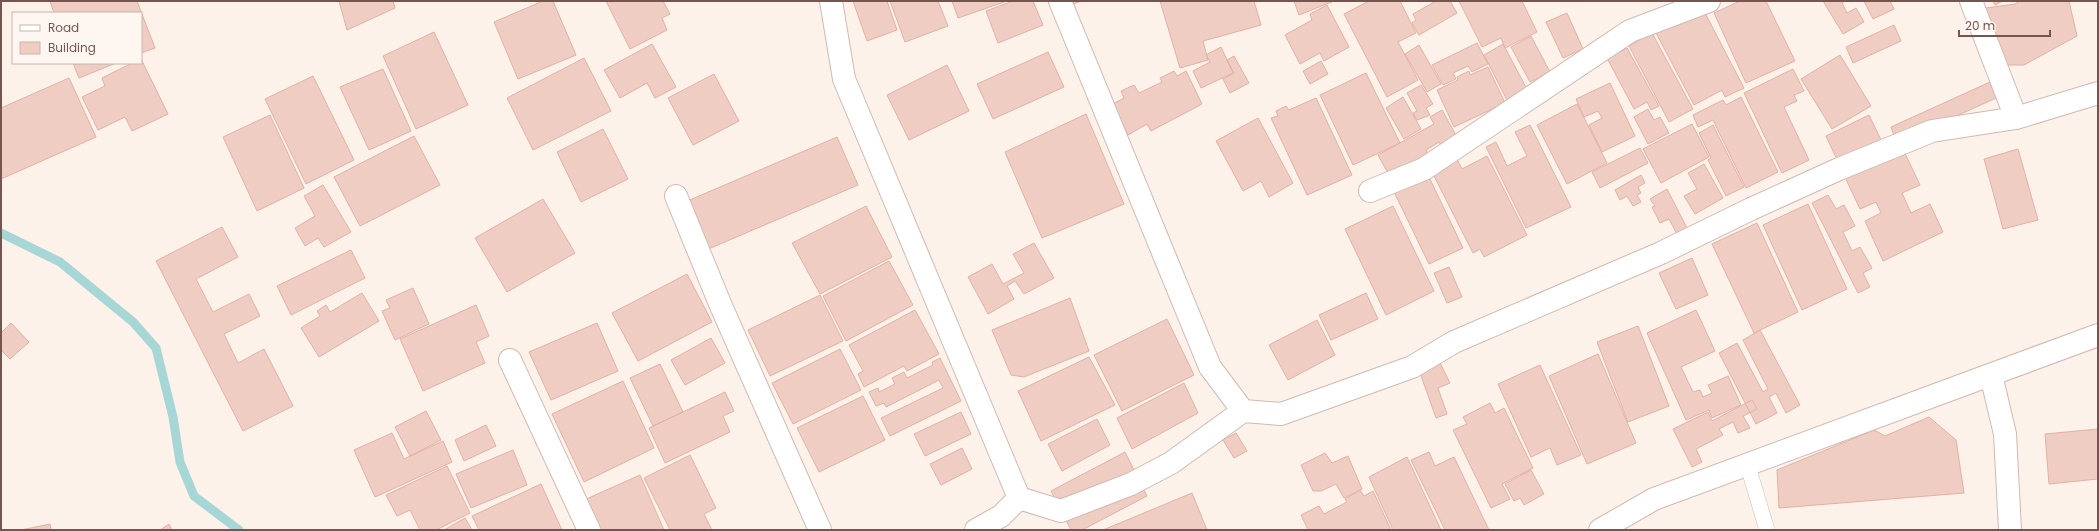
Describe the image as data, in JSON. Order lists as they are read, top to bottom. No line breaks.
{"legend":["Road","Building"],"scale_bar":"20 m"}
